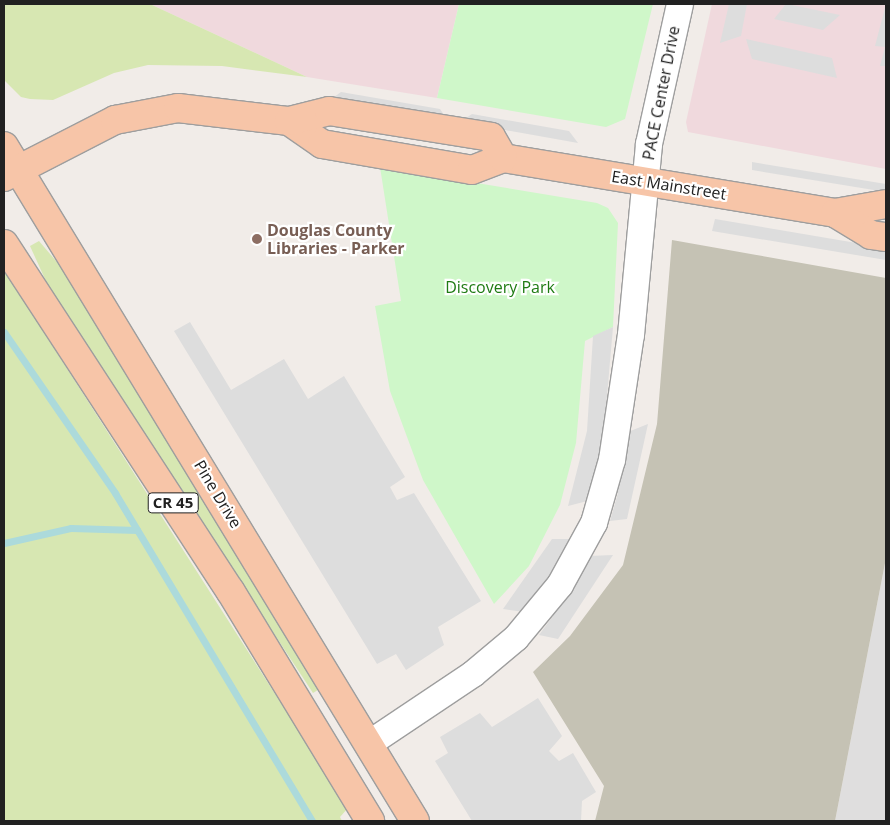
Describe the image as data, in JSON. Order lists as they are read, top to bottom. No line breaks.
{"streets":{"main road":["East Mainstreet","Pine Drive","CR 45"],"street":["PACE Center Drive"]},"crossings":[["PACE Center Drive","East Mainstreet"],["PACE Center Drive","Pine Drive"],["East Mainstreet","Pine Drive"]],"parks":["Discovery Park"],"places":["Douglas County Libraries - Parker"]}
